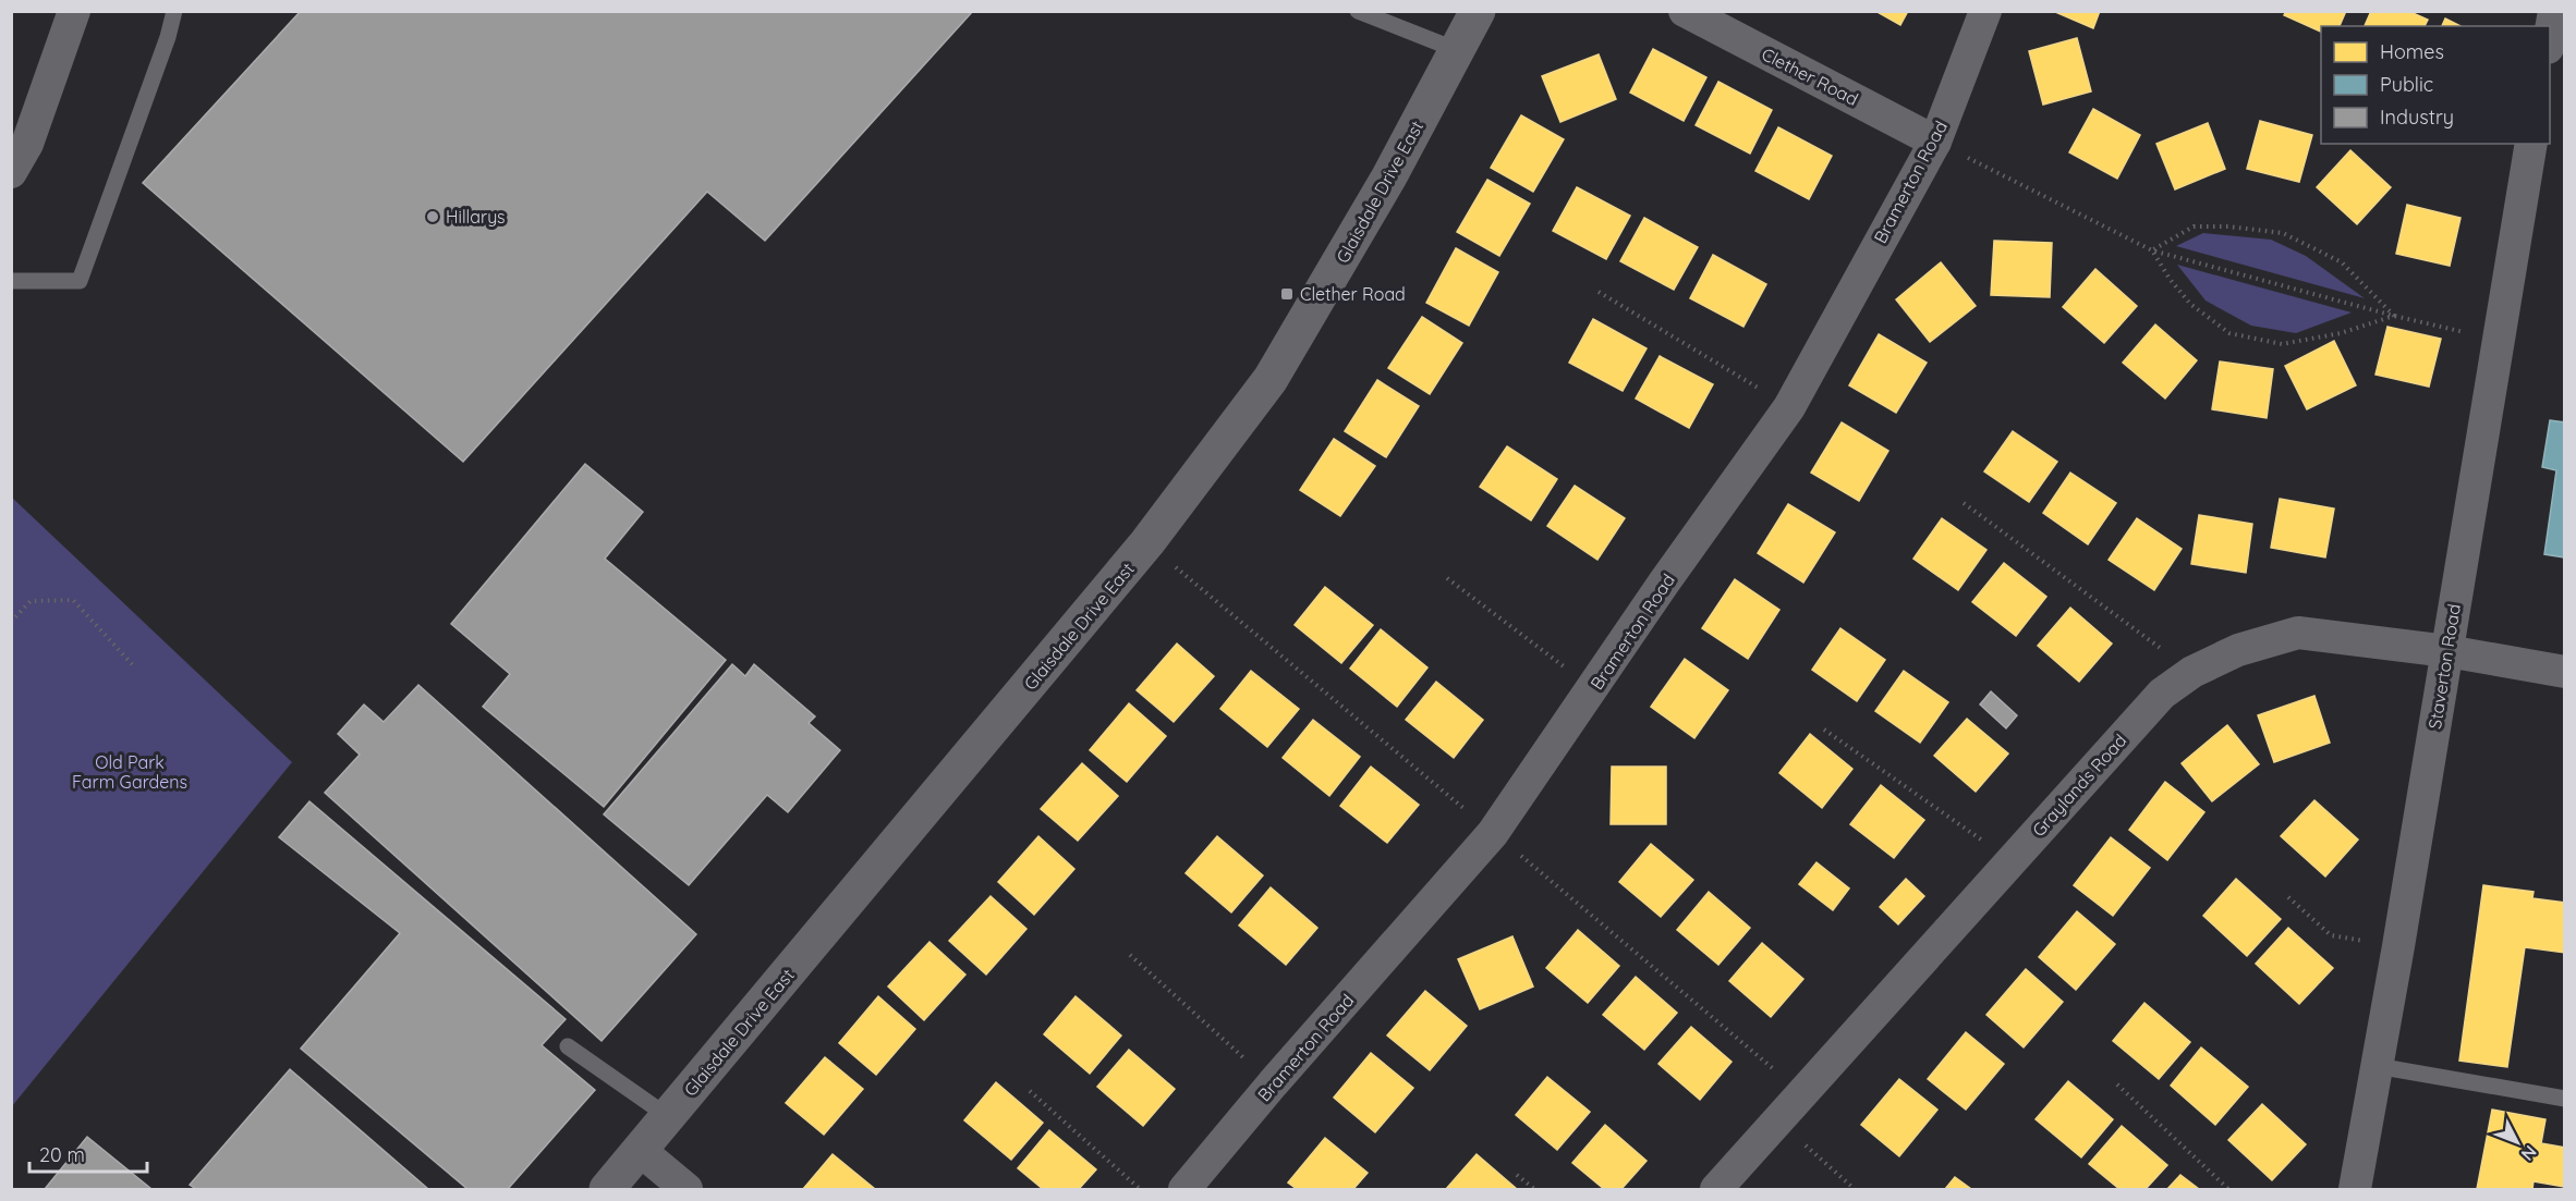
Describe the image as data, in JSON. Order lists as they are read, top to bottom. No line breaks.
{"streets":{"street":["Clether Road","Bramerton Road","Glaisdale Drive East","Staverton Road","Graylands Road"]},"crossings":[["Clether Road","Bramerton Road"],["Staverton Road","Graylands Road"]],"parks":["Old Park Farm Gardens"],"places":{"other":["Hillarys"],"transit":["Clether Road"]},"legend":["Homes","Public","Industry"],"scale_bar":"20 m","north":"bottom right"}
